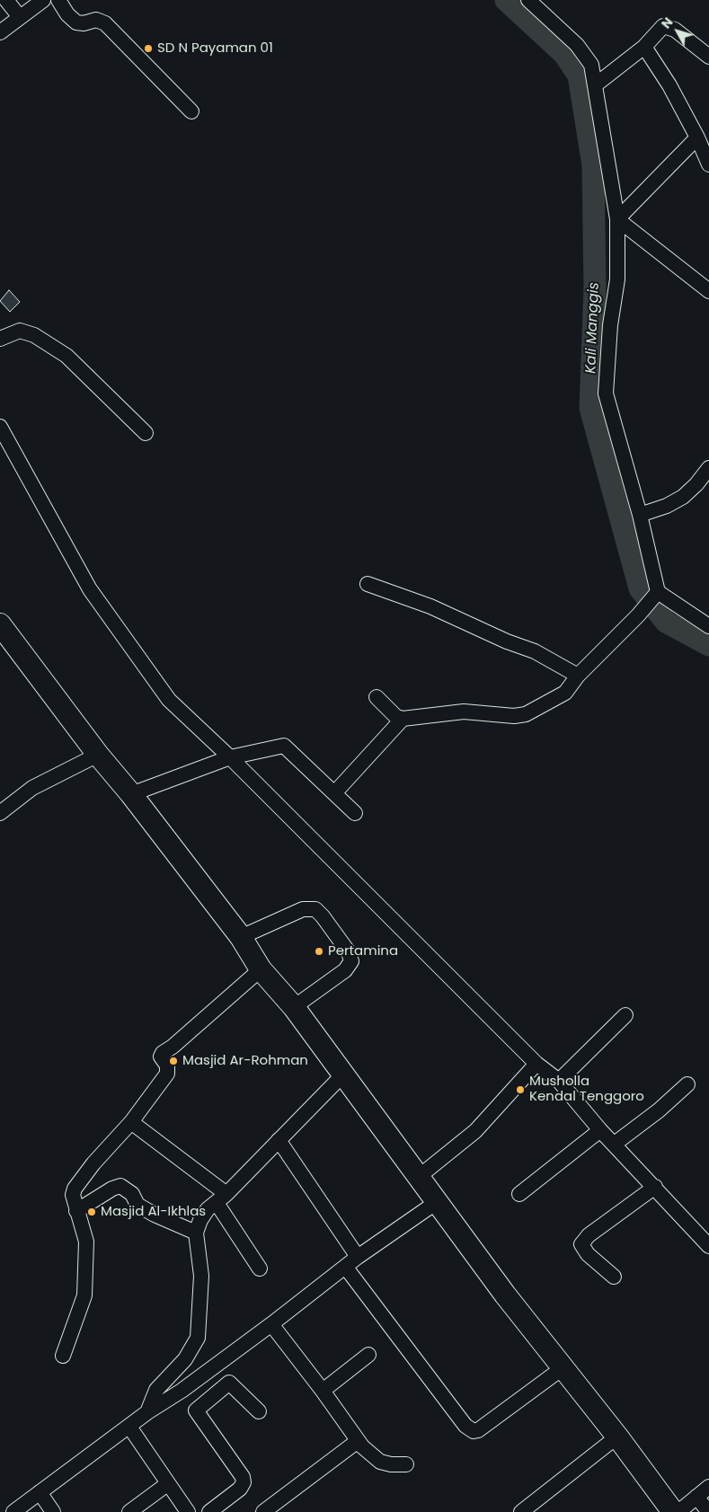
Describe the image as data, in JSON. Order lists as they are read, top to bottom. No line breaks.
{"water":["Kali Manggis"],"places":["SD N Payaman 01","Pertamina","Masjid Ar-Rohman","Musholla Kendal Tenggoro","Masjid Al-Ikhlas"],"north":"top left"}
